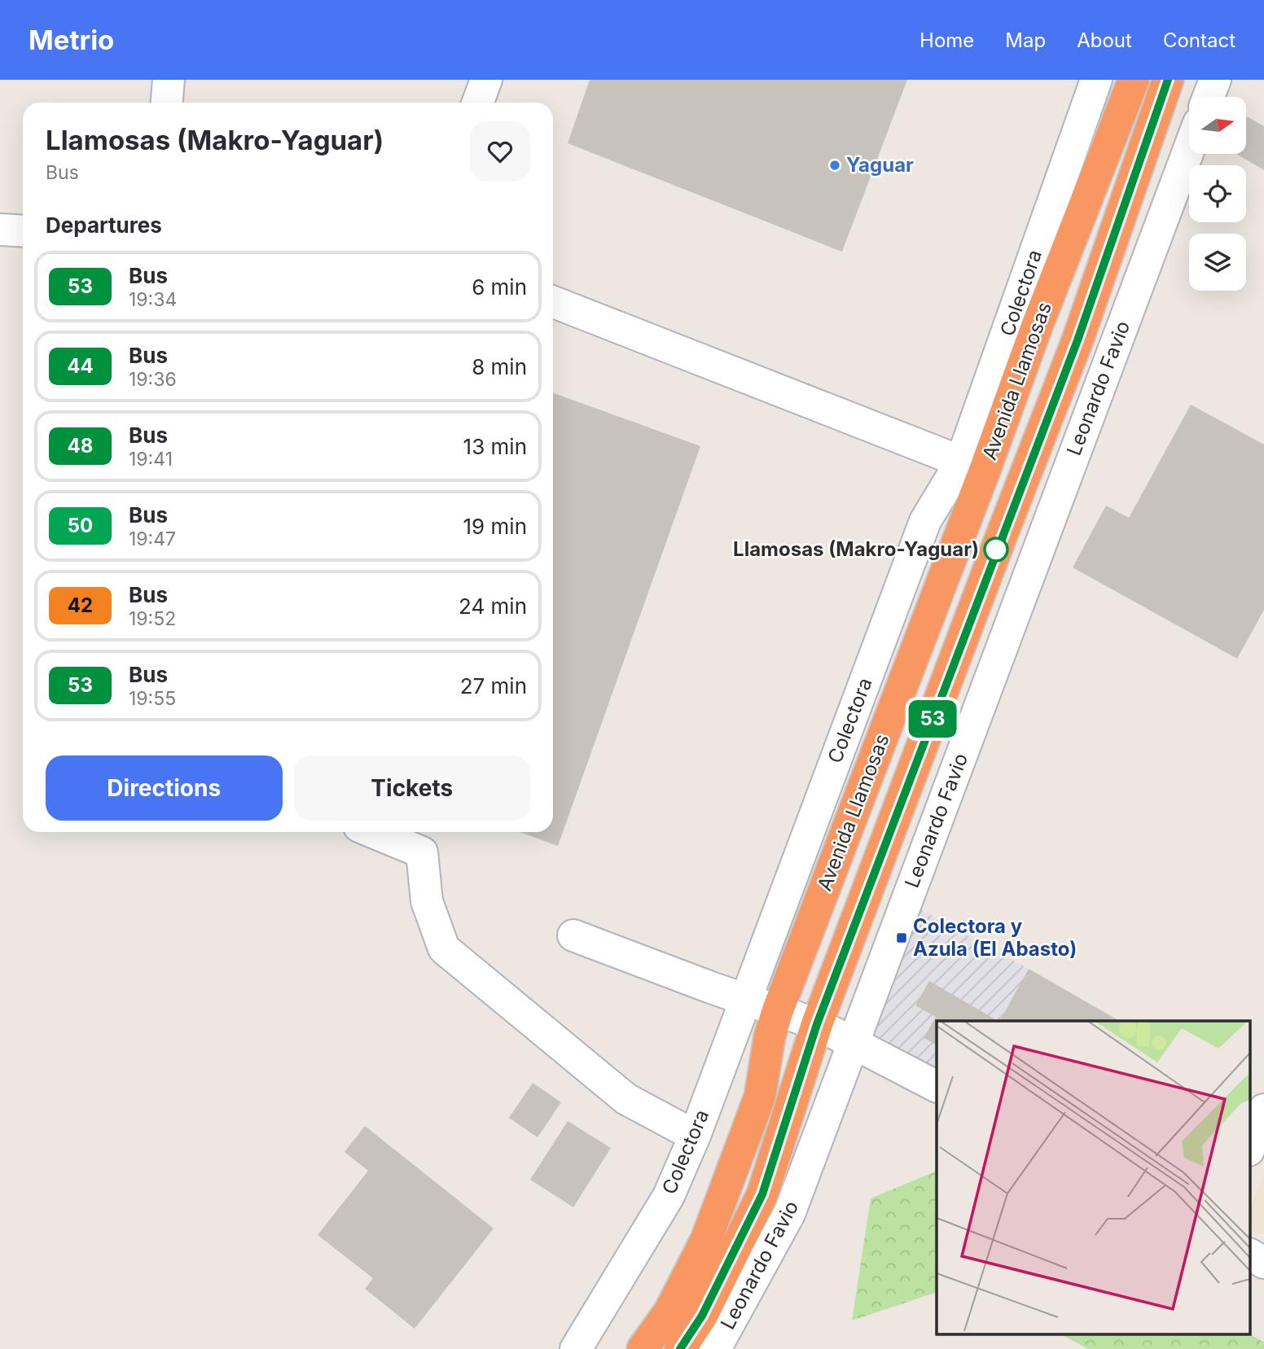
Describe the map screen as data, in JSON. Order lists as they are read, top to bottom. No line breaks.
{"streets":{"highway":["Avenida Llamosas"],"street":["Colectora","Leonardo Favio"]},"places":{"other":["Yaguar","Llamosas (Makro-Yaguar)"],"transit":["Colectora y Azula (El Abasto)"]},"lines":["bus line 53"],"north":"right","page":{"header":"Metrio","nav":["Home","Map","About","Contact"],"on_map":"53","heading":[["Llamosas (Makro-Yaguar)","Bus"],"Departures"],"list":[{"mark":"53","name":"Bus","note":"19:34","value":"6 min"},{"mark":"44","name":"Bus","note":"19:36","value":"8 min"},{"mark":"48","name":"Bus","note":"19:41","value":"13 min"},{"mark":"50","name":"Bus","note":"19:47","value":"19 min"},{"mark":"42","name":"Bus","note":"19:52","value":"24 min"},{"mark":"53","name":"Bus","note":"19:55","value":"27 min"}],"buttons":["Directions","Tickets"]}}
